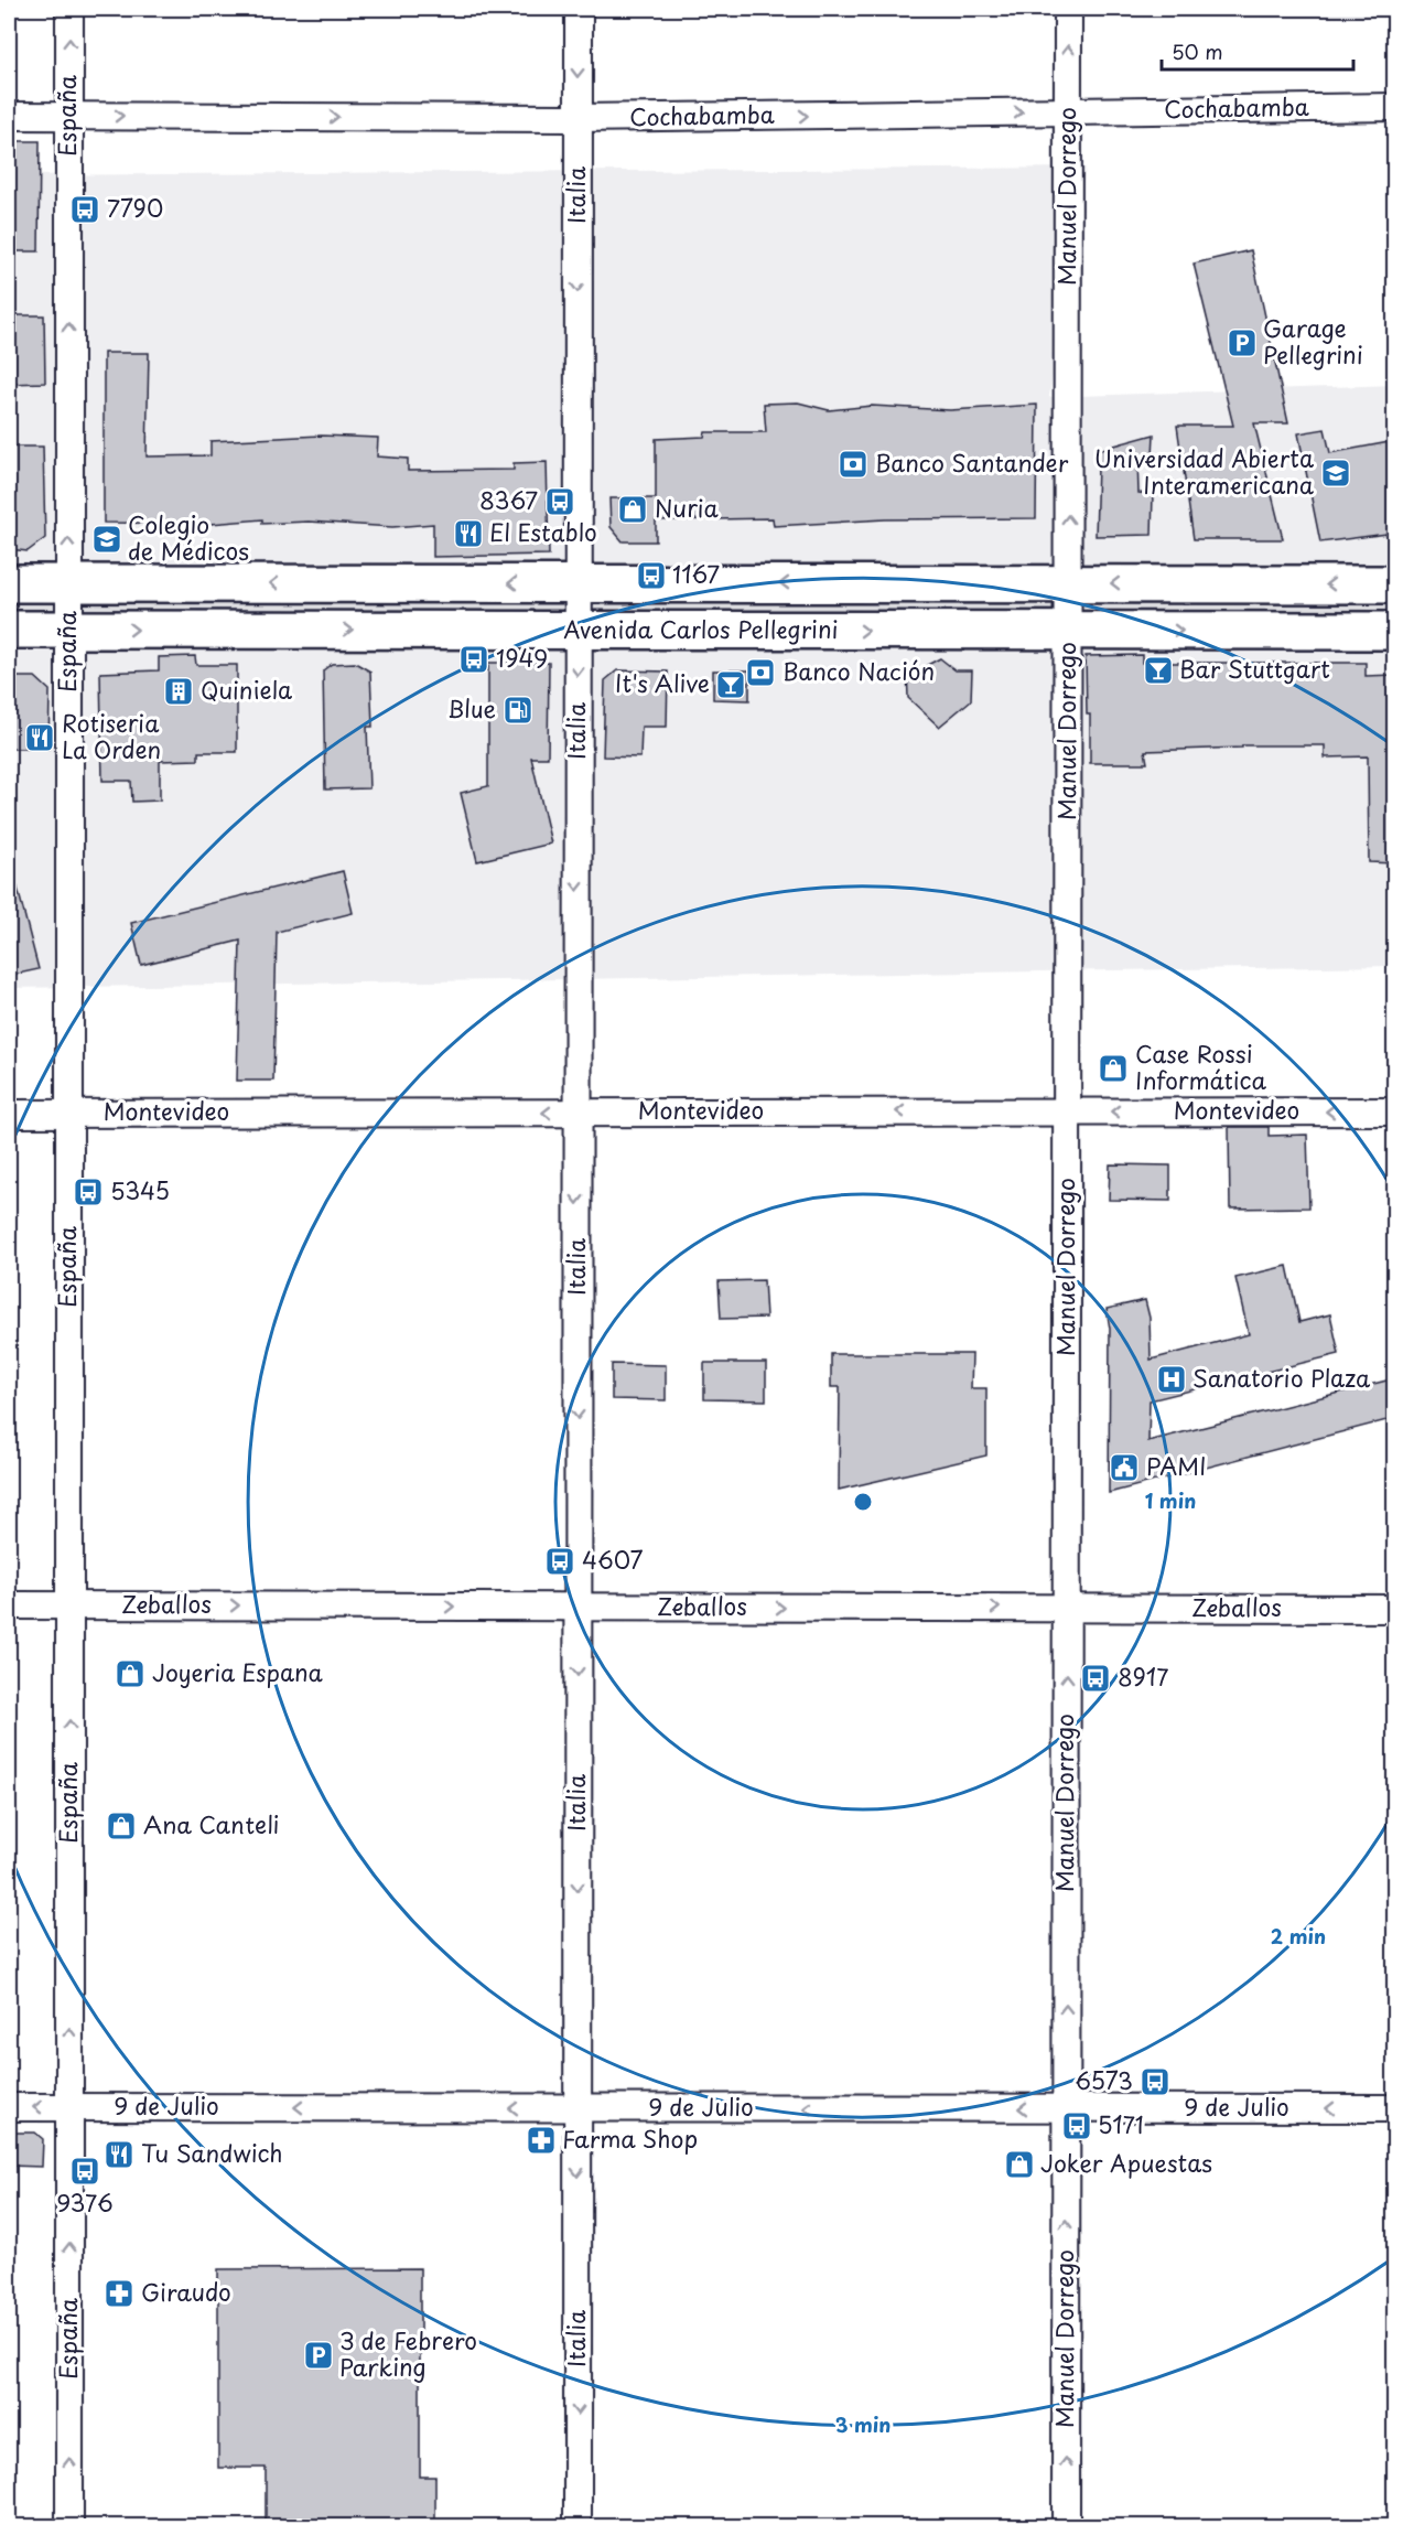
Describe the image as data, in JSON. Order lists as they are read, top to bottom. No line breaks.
{"streets":{"main road":["Avenida Carlos Pellegrini"],"street":["Cochabamba","España","Italia","Manuel Dorrego","Montevideo","Zeballos","9 de Julio"]},"crossings":[["Cochabamba","España"],["Cochabamba","Italia"],["Cochabamba","Manuel Dorrego"],["España","Avenida Carlos Pellegrini"],["España","Montevideo"],["España","Zeballos"],["España","9 de Julio"],["Italia","Avenida Carlos Pellegrini"],["Italia","Montevideo"],["Italia","Zeballos"],["Italia","9 de Julio"],["Manuel Dorrego","Avenida Carlos Pellegrini"],["Manuel Dorrego","Montevideo"],["Manuel Dorrego","Zeballos"],["Manuel Dorrego","9 de Julio"]],"one_way":["Cochabamba","España","Italia","Manuel Dorrego","Montevideo","Zeballos","9 de Julio"],"places":{"bus stop":["7790","8367","1167","1949","5345","4607","8917","6573","5171","9376"],"parking":["Garage Pellegrini","3 de Febrero Parking"],"bank":["Banco Santander","Banco Nación"],"school or university":["Universidad Abierta Interamericana","Colegio de Médicos"],"shop":["Nuria","Case Rossi Informática","Joyeria Espana","Ana Canteli","Joker Apuestas"],"restaurant":["El Establo","Rotiseria La Orden","Tu Sandwich"],"bar":["Bar Stuttgart","It's Alive"],"building":["Quiniela"],"fuel station":["Blue"],"hospital":["Sanatorio Plaza"],"public building":["PAMI"],"pharmacy":["Farma Shop","Giraudo"]},"scale_bar":"50 m","rings":["1 min","2 min","3 min"]}
